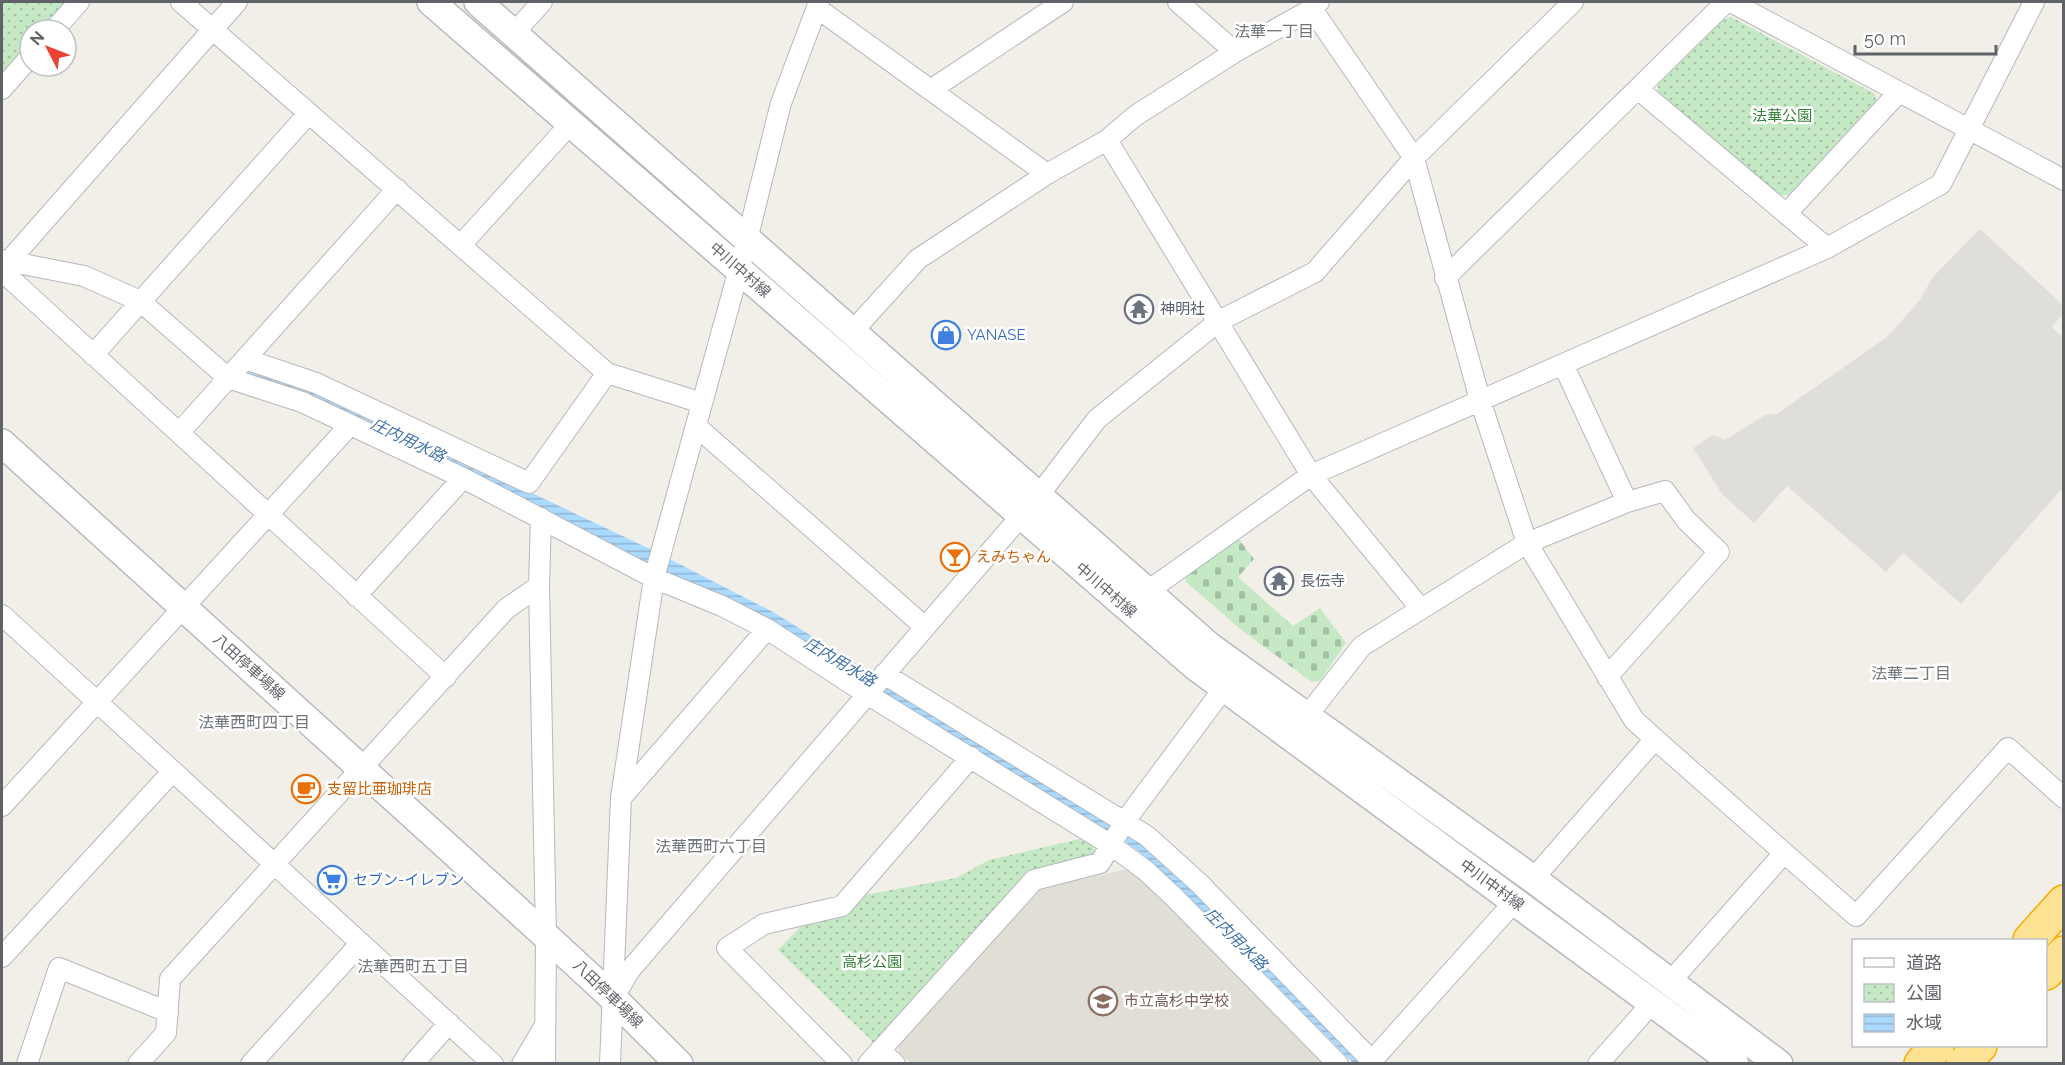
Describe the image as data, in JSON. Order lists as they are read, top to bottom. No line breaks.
{"streets":{"main road":["中川中村線","八田停車場線"]},"districts":["法華一丁目","法華二丁目","法華西町四丁目","法華西町六丁目","法華西町五丁目"],"water":["庄内用水路"],"parks":["法華公園","高杉公園"],"places":{"temple":["神明社","長伝寺"],"shop":["YANASE"],"bar":["えみちゃん"],"cafe":["支留比亜珈琲店"],"supermarket":["セブン-イレブン"],"school or university":["市立高杉中学校"]},"legend":["道路","公園","水域"],"scale_bar":"50 m","north":"top left"}
